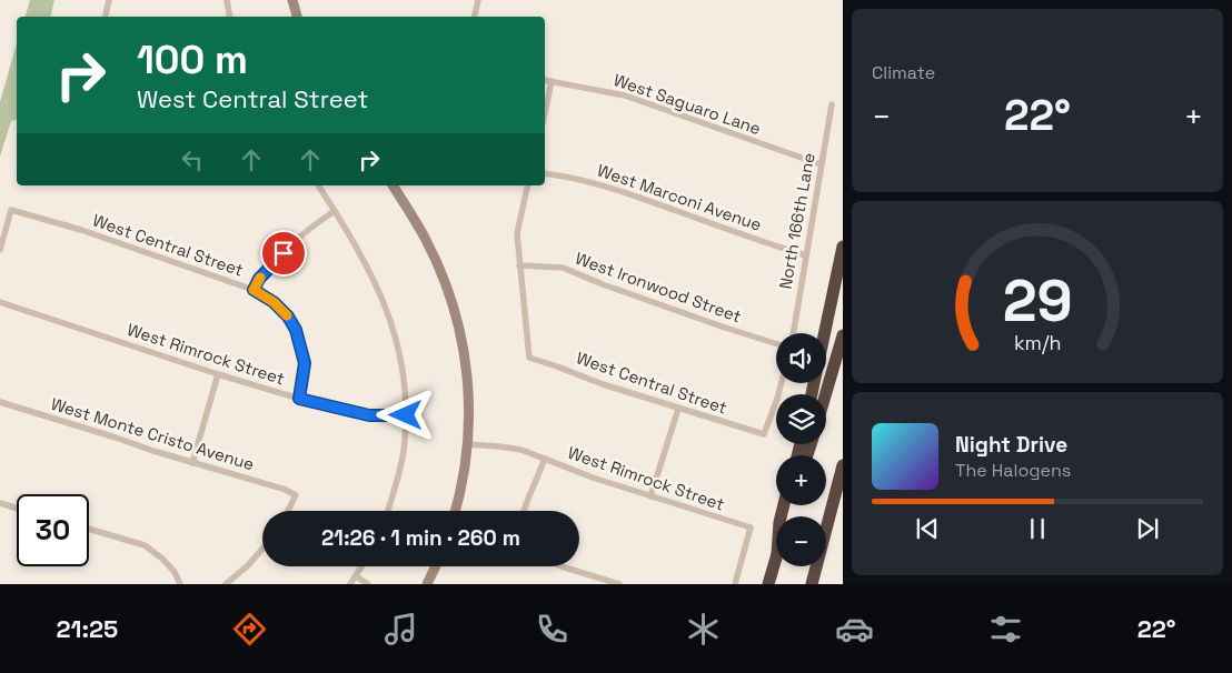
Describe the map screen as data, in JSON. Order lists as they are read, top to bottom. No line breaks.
{"streets":{"street":["West Saguaro Lane","West Marconi Avenue","North 166th Lane","West Central Street","West Ironwood Street","West Rimrock Street","West Monte Cristo Avenue"]},"crossings":[["West Saguaro Lane","North 166th Lane"],["West Marconi Avenue","North 166th Lane"],["West Central Street","West Ironwood Street"],["West Central Street","West Rimrock Street"]],"page":{"tile":"Climate","turn":["100 m","West Central Street"],"heat":["−","22°","+"],"map_buttons":["+","−"],"song":["Night Drive","The Halogens"],"limit":"30","trip":"21:26 · 1 min · 260 m","tabs":["21:25","22°"],"gauge":["29","km/h"]}}
